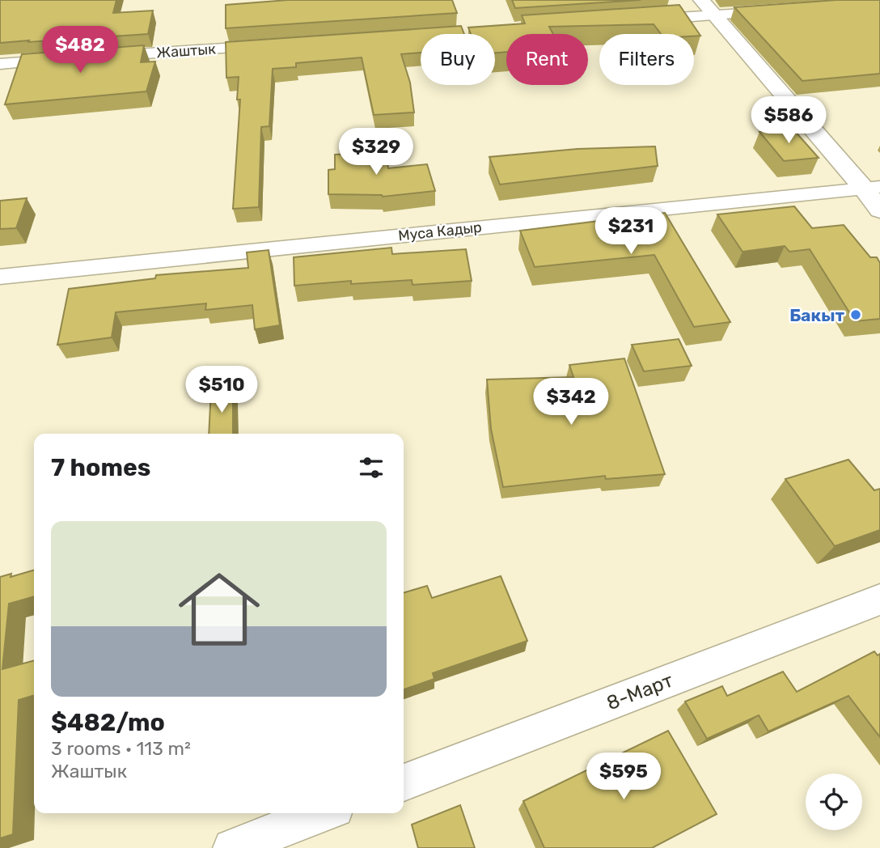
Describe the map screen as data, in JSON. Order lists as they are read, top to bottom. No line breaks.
{"streets":{"street":["Жаштык","Муса Кадыр","8-Март"]},"places":["Бакыт"],"page":{"price":["$482","$586","$329","$231","$510","$342","$595"],"chip":["Buy","Rent","Filters"],"heading":"7 homes","list":[{"name":"$482/mo","note":"3 rooms · 113 m² · Жаштык"}]}}
